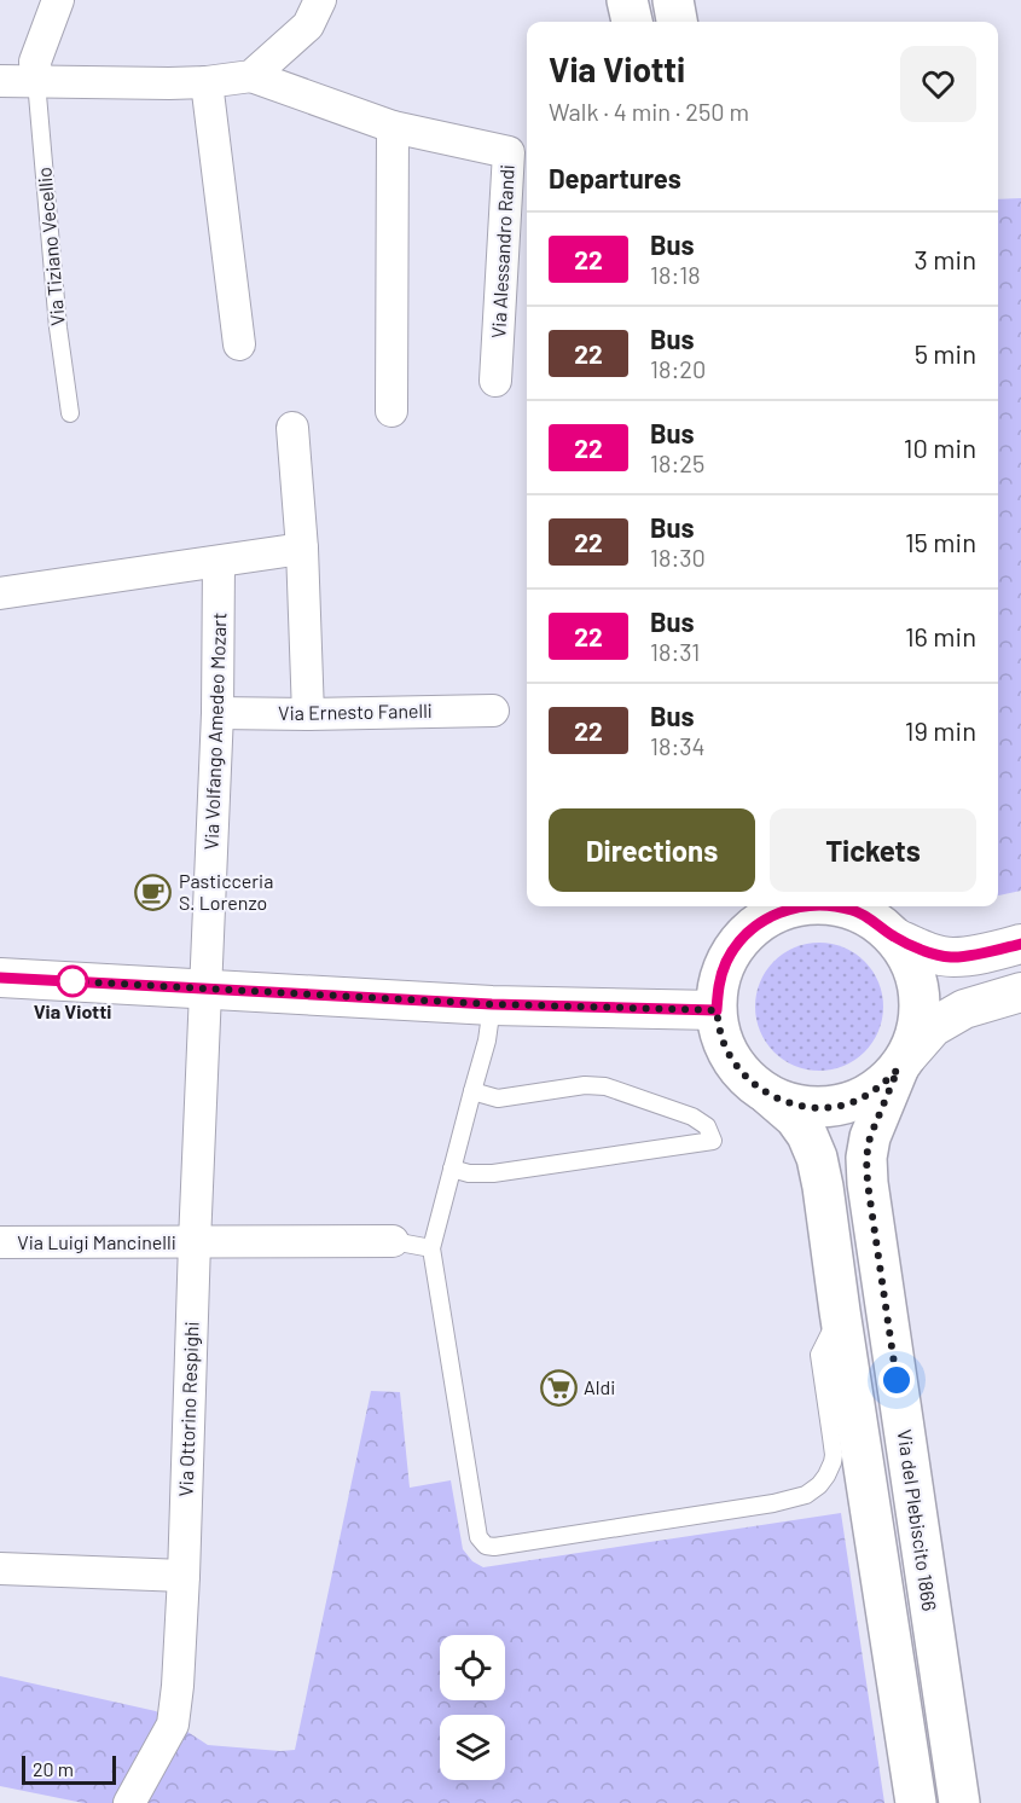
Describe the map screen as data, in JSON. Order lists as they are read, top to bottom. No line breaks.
{"streets":{"main road":["Via del Plebiscito 1866"],"street":["Via Alessandro Randi","Via Ernesto Fanelli","Via Volfango Amedeo Mozart","Via Luigi Mancinelli","Via Ottorino Respighi"],"lane":["Via Tiziano Vecellio"]},"crossings":[["Via Ernesto Fanelli","Via Volfango Amedeo Mozart"],["Via Volfango Amedeo Mozart","Via Ottorino Respighi"],["Via Luigi Mancinelli","Via Ottorino Respighi"]],"places":{"cafe":["Pasticceria S. Lorenzo"],"other":["Via Viotti"],"supermarket":["Aldi"]},"lines":["bus line 22"],"scale_bar":"20 m","page":{"heading":[["Via Viotti","Walk · 4 min · 250 m"],"Departures"],"list":[{"mark":"22","name":"Bus","note":"18:18","value":"3 min"},{"mark":"22","name":"Bus","note":"18:20","value":"5 min"},{"mark":"22","name":"Bus","note":"18:25","value":"10 min"},{"mark":"22","name":"Bus","note":"18:30","value":"15 min"},{"mark":"22","name":"Bus","note":"18:31","value":"16 min"},{"mark":"22","name":"Bus","note":"18:34","value":"19 min"}],"buttons":["Directions","Tickets"],"scale":"20 m"}}
